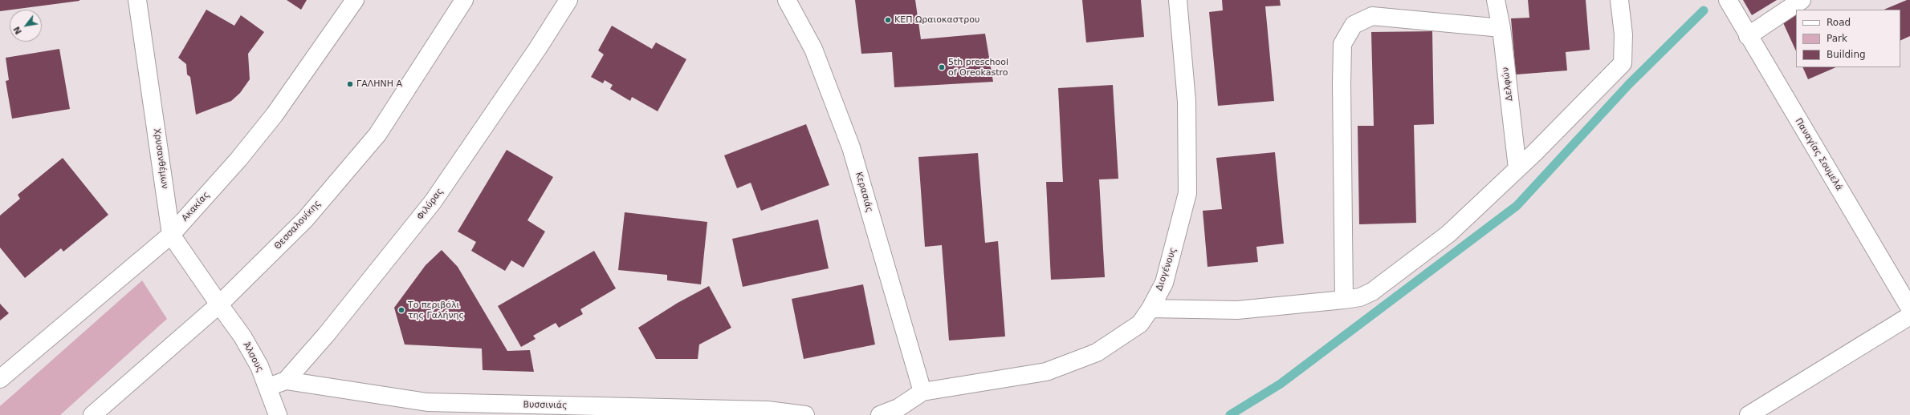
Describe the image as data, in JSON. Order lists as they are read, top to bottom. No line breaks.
{"streets":{"street":["Δελφών","Παναγίας Σουμελά","Χρυσανθέμων","Κερασιάς","Φιλύρας","Ακακίας","Θεσσαλονίκης","Διογένους","Άλσους","Βυσσινιάς"]},"crossings":[["Χρυσανθέμων","Ακακίας"],["Χρυσανθέμων","Θεσσαλονίκης"],["Χρυσανθέμων","Άλσους"],["Κερασιάς","Διογένους"],["Φιλύρας","Άλσους"],["Φιλύρας","Βυσσινιάς"],["Θεσσαλονίκης","Άλσους"]],"places":["ΚΕΠ Ωραιοκαστρου","5th preschool of Oreokastro","ΓΑΛΗΝΗ Α","Το περιβόλι της Γαλήνης"],"legend":["Road","Park","Building"],"north":"bottom left"}
